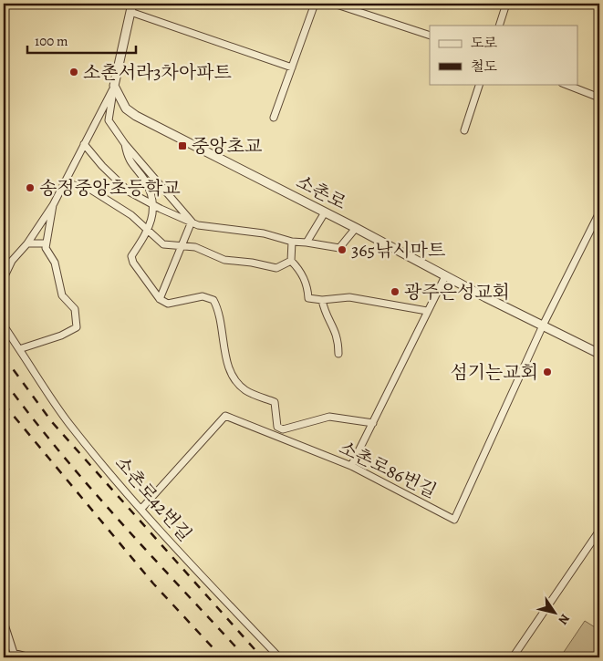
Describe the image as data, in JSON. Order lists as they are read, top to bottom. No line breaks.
{"streets":{"street":["소촌로","소촌로86번길","소촌로42번길"]},"crossings":[["소촌로","소촌로86번길"],["소촌로86번길","소촌로42번길"]],"places":{"other":["소촌서라3차아파트","송정중앙초등학교","365낚시마트","광주은성교회","섬기는교회"],"transit":["중앙초교"]},"legend":["도로","철도"],"scale_bar":"100 m","north":"bottom right"}
